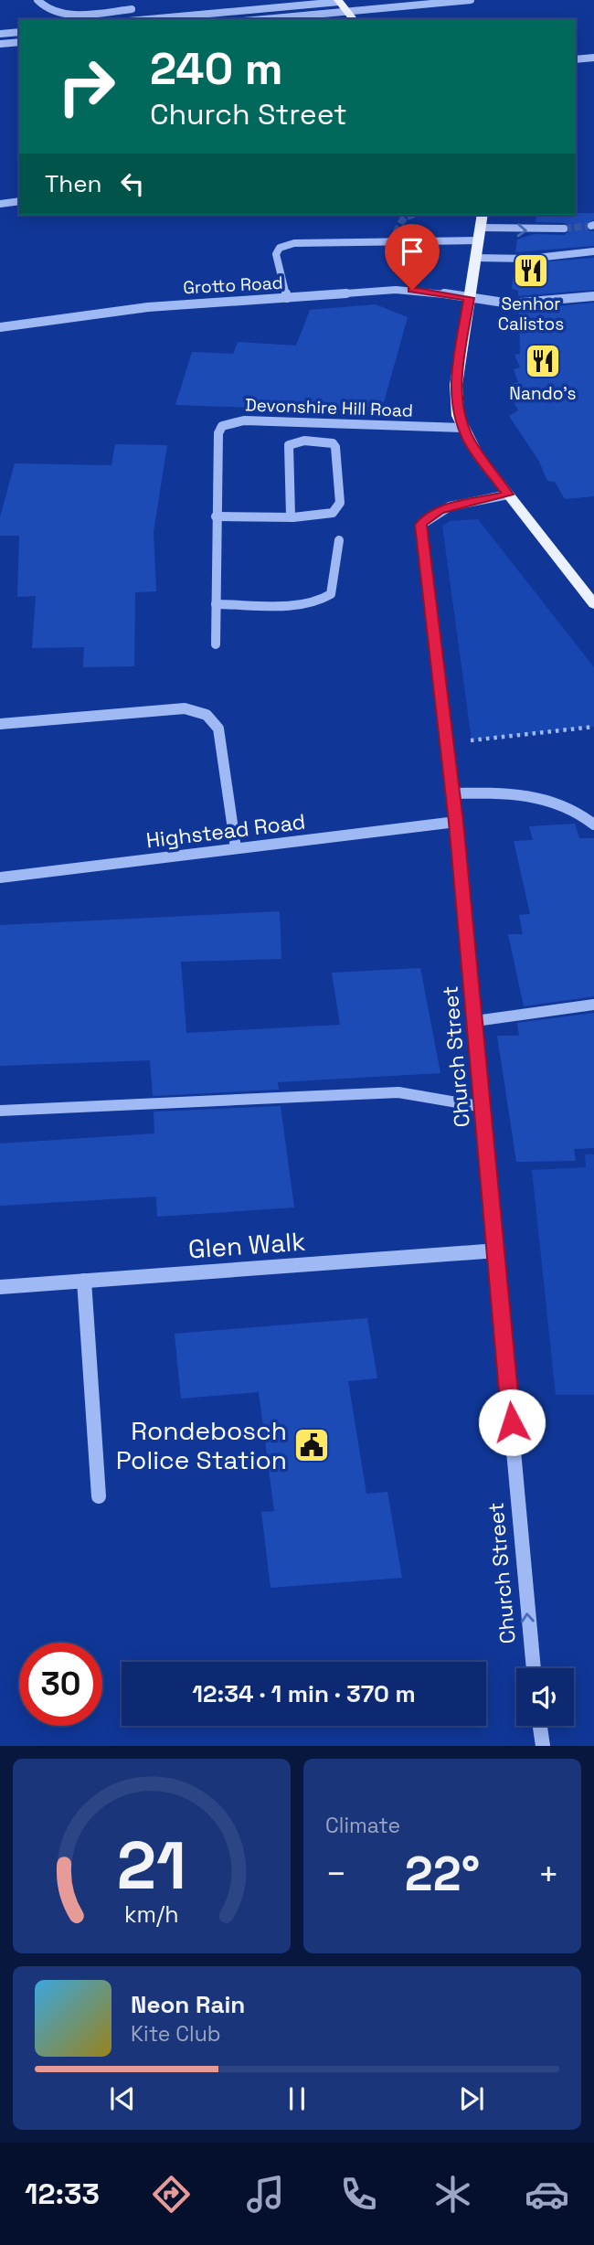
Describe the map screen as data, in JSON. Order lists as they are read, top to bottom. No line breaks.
{"streets":{"street":["Grotto Road","Devonshire Hill Road","Highstead Road","Church Street","Glen Walk"]},"crossings":[["Highstead Road","Church Street"],["Church Street","Glen Walk"]],"places":{"restaurant":["Senhor Calistos","Nando's"],"public building":["Rondebosch Police Station"]},"page":{"turn":["240 m","Church Street"],"then":"Then","limit":"30","trip":"12:34 · 1 min · 370 m","tile":"Climate","heat":["−","22°","+"],"song":["Neon Rain","Kite Club"],"tabs":"12:33","gauge":["21","km/h"]}}
